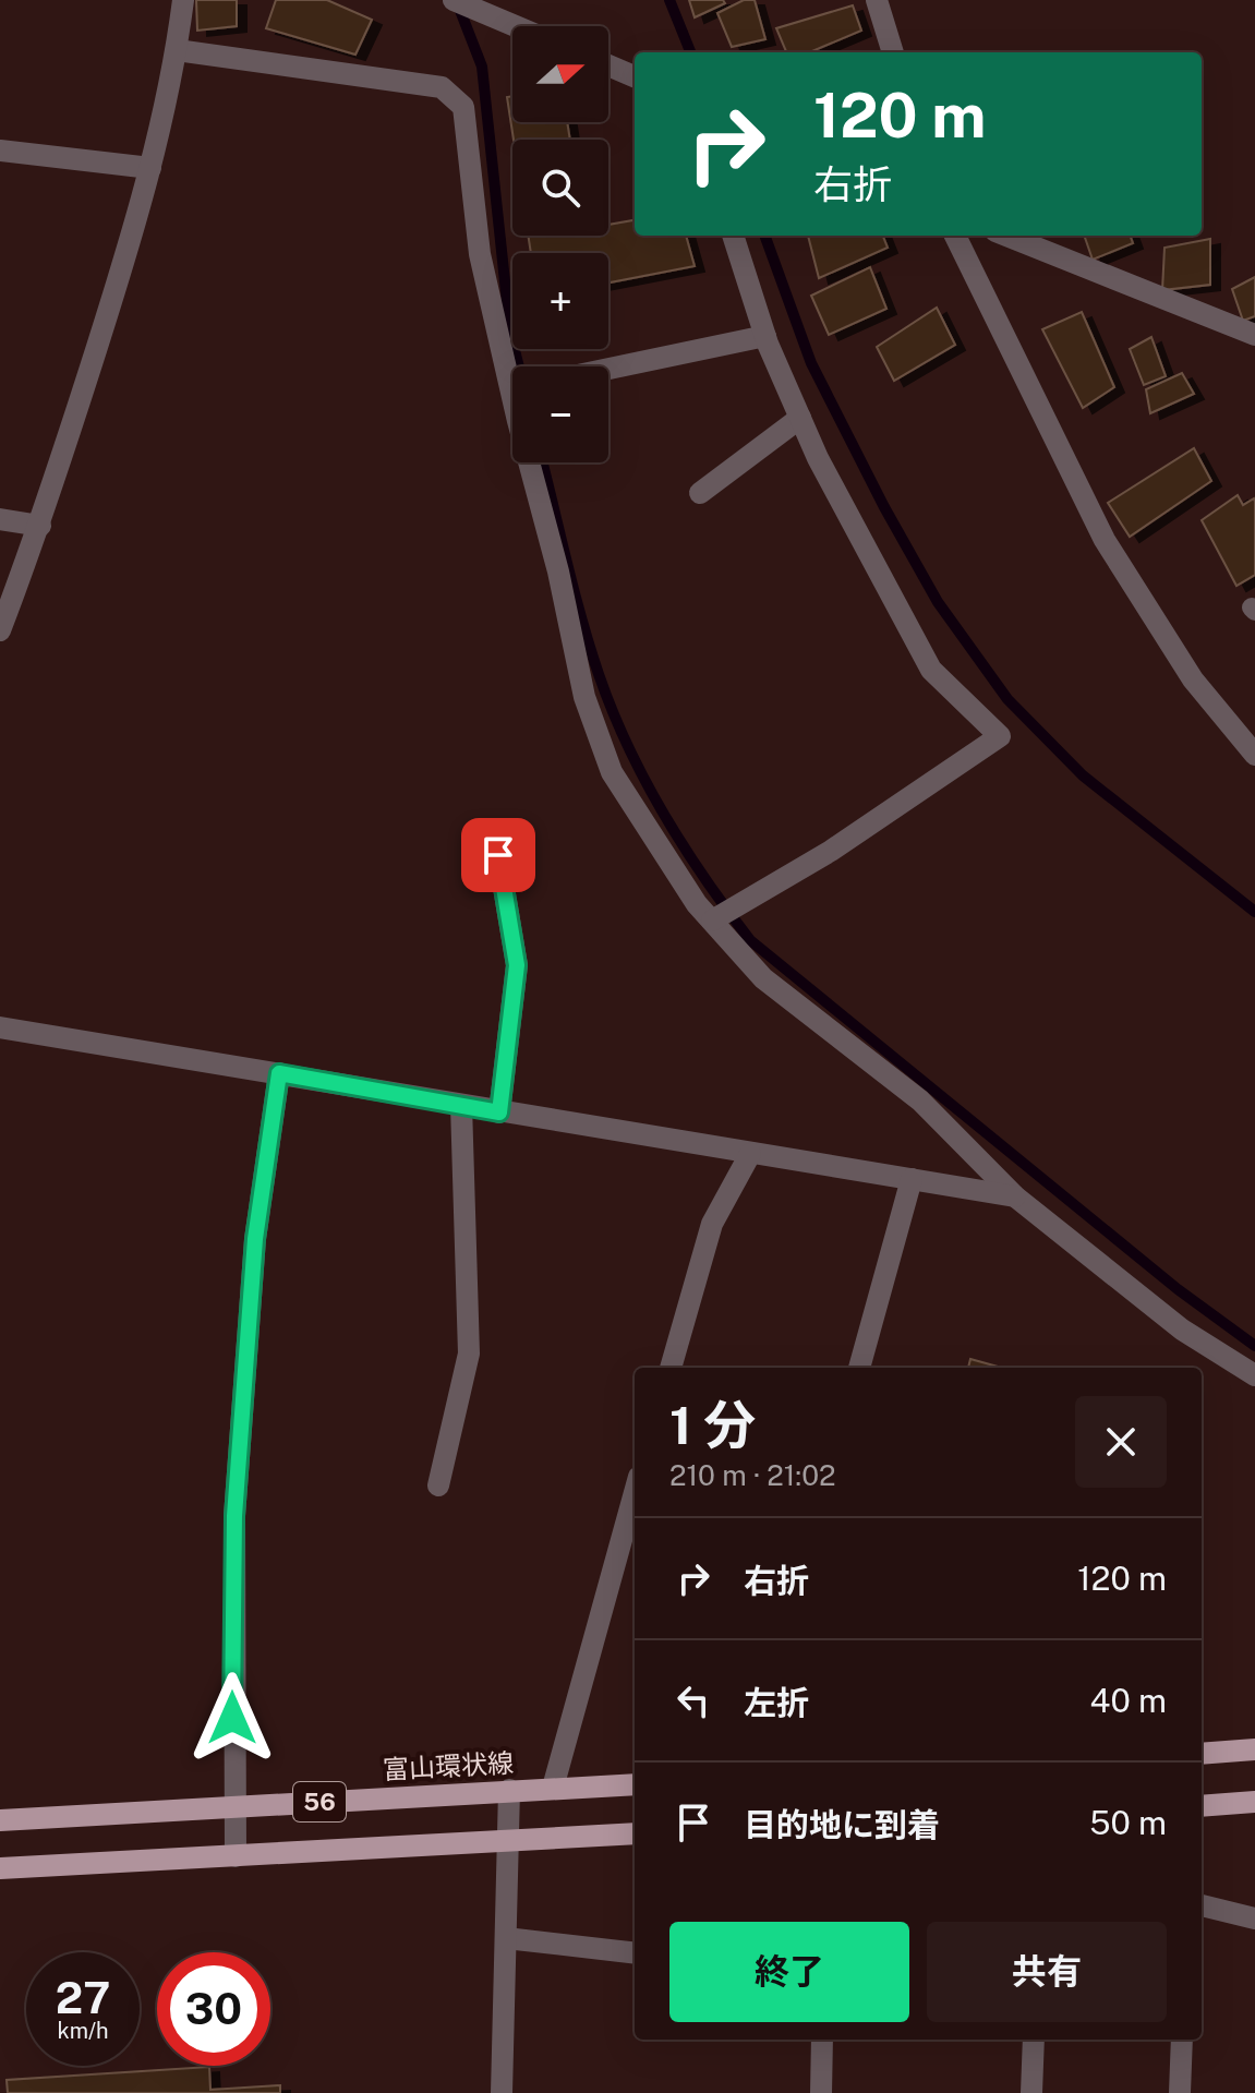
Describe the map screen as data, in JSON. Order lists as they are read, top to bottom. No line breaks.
{"streets":{"main road":["富山環状線","56"]},"north":"right","page":{"map_buttons":["+","−"],"turn":["120 m","右折"],"heading":["1 分","210 m · 21:02"],"list":[{"name":"右折","value":"120 m"},{"name":"左折","value":"40 m"},{"name":"目的地に到着","value":"50 m"}],"buttons":["終了","共有"],"speed":"27 km/h","limit":"30"}}
